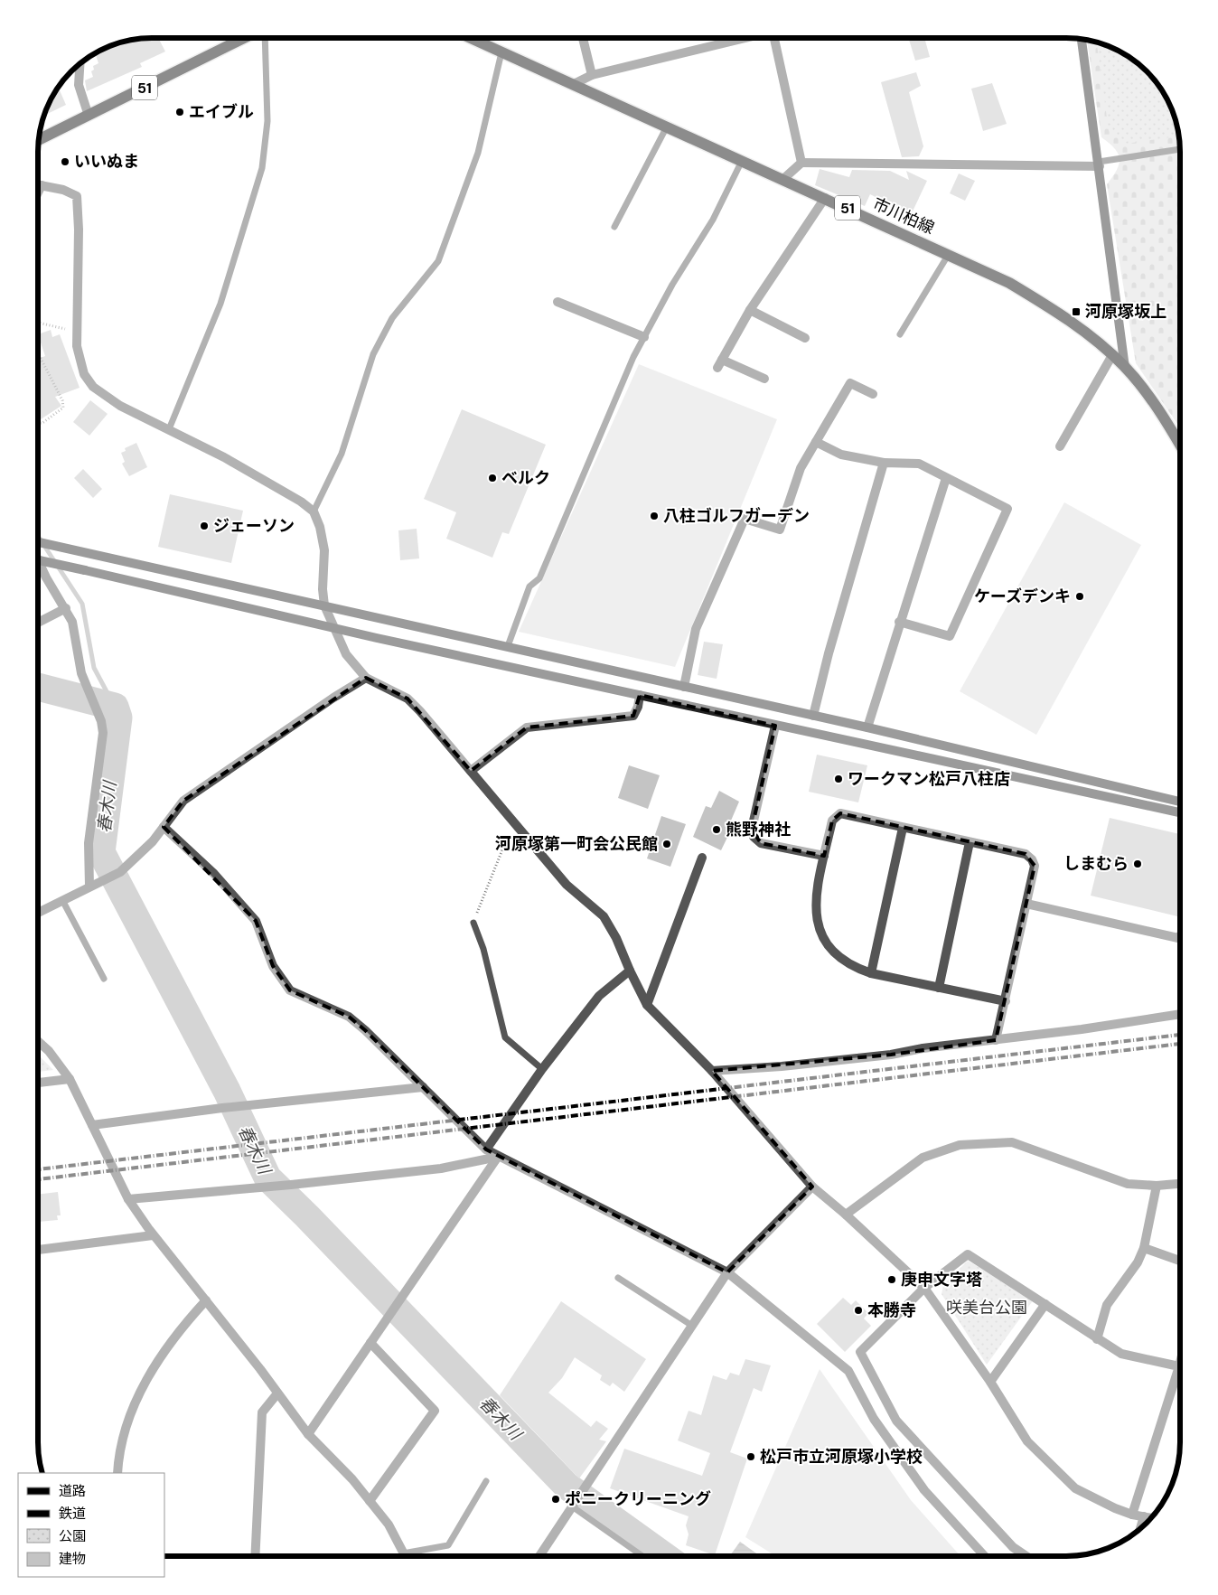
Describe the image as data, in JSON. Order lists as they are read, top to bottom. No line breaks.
{"streets":{"main road":["51","市川柏線"]},"water":["春木川"],"parks":["咲美台公園"],"places":{"other":["エイブル","いいぬま","ベルク","八柱ゴルフガーデン","ジェーソン","ケーズデンキ","ワークマン松戸八柱店","熊野神社","河原塚第一町会公民館","しまむら","庚申文字塔","本勝寺","松戸市立河原塚小学校","ポニークリーニング"],"transit":["河原塚坂上"]},"legend":["道路","鉄道","公園","建物"]}
